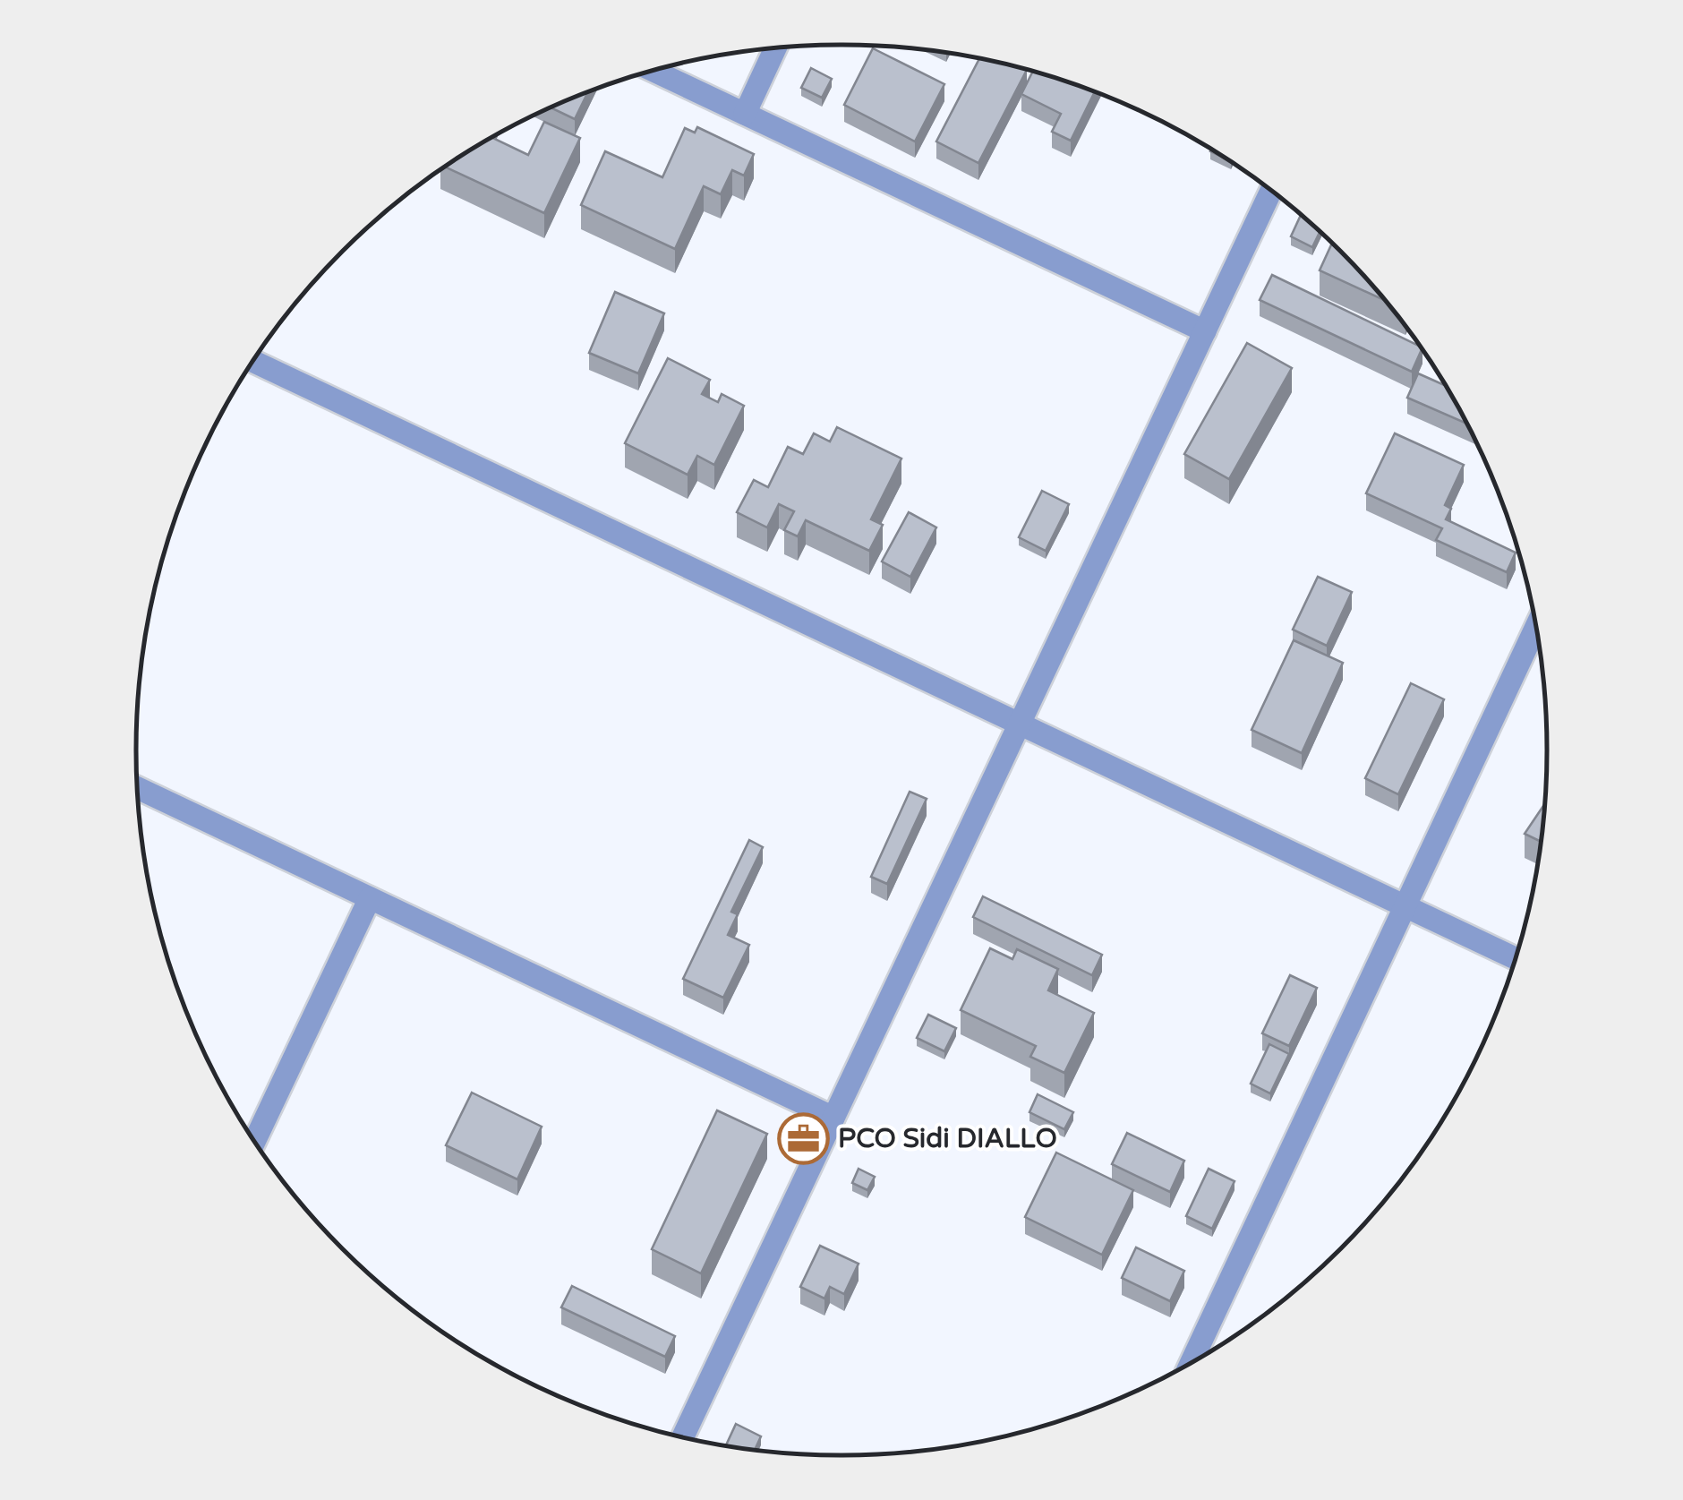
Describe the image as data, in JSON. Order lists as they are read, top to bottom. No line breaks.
{"places":{"office":["PCO Sidi DIALLO"]}}
